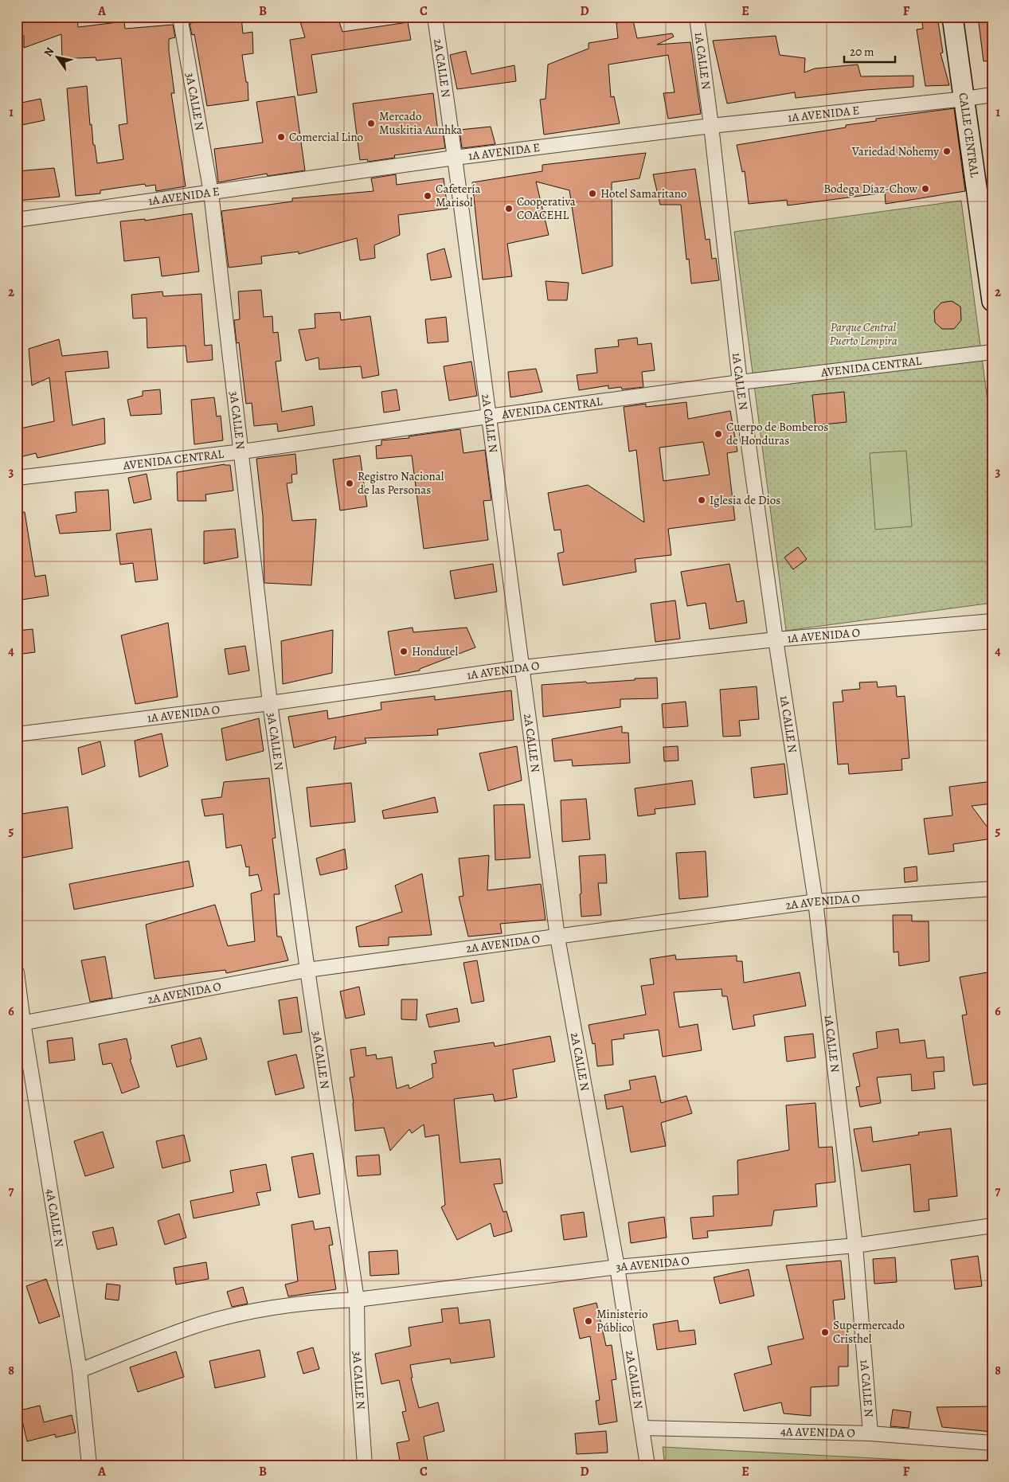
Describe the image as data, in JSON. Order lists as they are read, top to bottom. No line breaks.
{"streets":{"street":["1A CALLE N","2A CALLE N","3A CALLE N","1A AVENIDA E","CALLE CENTRAL","AVENIDA CENTRAL","1A AVENIDA O","2A AVENIDA O","4A CALLE N","3A AVENIDA O","4A AVENIDA O"]},"crossings":[["1A CALLE N","1A AVENIDA E"],["1A CALLE N","AVENIDA CENTRAL"],["1A CALLE N","1A AVENIDA O"],["1A CALLE N","2A AVENIDA O"],["1A CALLE N","3A AVENIDA O"],["1A CALLE N","4A AVENIDA O"],["2A CALLE N","1A AVENIDA E"],["2A CALLE N","AVENIDA CENTRAL"],["2A CALLE N","1A AVENIDA O"],["2A CALLE N","2A AVENIDA O"],["2A CALLE N","3A AVENIDA O"],["2A CALLE N","4A AVENIDA O"],["3A CALLE N","1A AVENIDA E"],["3A CALLE N","AVENIDA CENTRAL"],["3A CALLE N","1A AVENIDA O"],["3A CALLE N","2A AVENIDA O"],["3A CALLE N","3A AVENIDA O"],["1A AVENIDA E","CALLE CENTRAL"],["2A AVENIDA O","4A CALLE N"],["4A CALLE N","3A AVENIDA O"]],"parks":["Parque Central Puerto Lempira"],"places":["Mercado Muskitia Aunhka","Comercial Lino","Variedad Nohemy","Bodega Díaz-Chow","Hotel Samaritano","Cafetería Marisol","Cooperativa COACEHL","Cuerpo de Bomberos de Honduras","Registro Nacional de las Personas","Iglesia de Dios","Hondutel","Ministerio Público","Supermercado Cristhel"],"scale_bar":"20 m","north":"top left","grid":{"columns":["A","B","C","D","E","F"],"rows":["1","2","3","4","5","6","7","8"]}}
